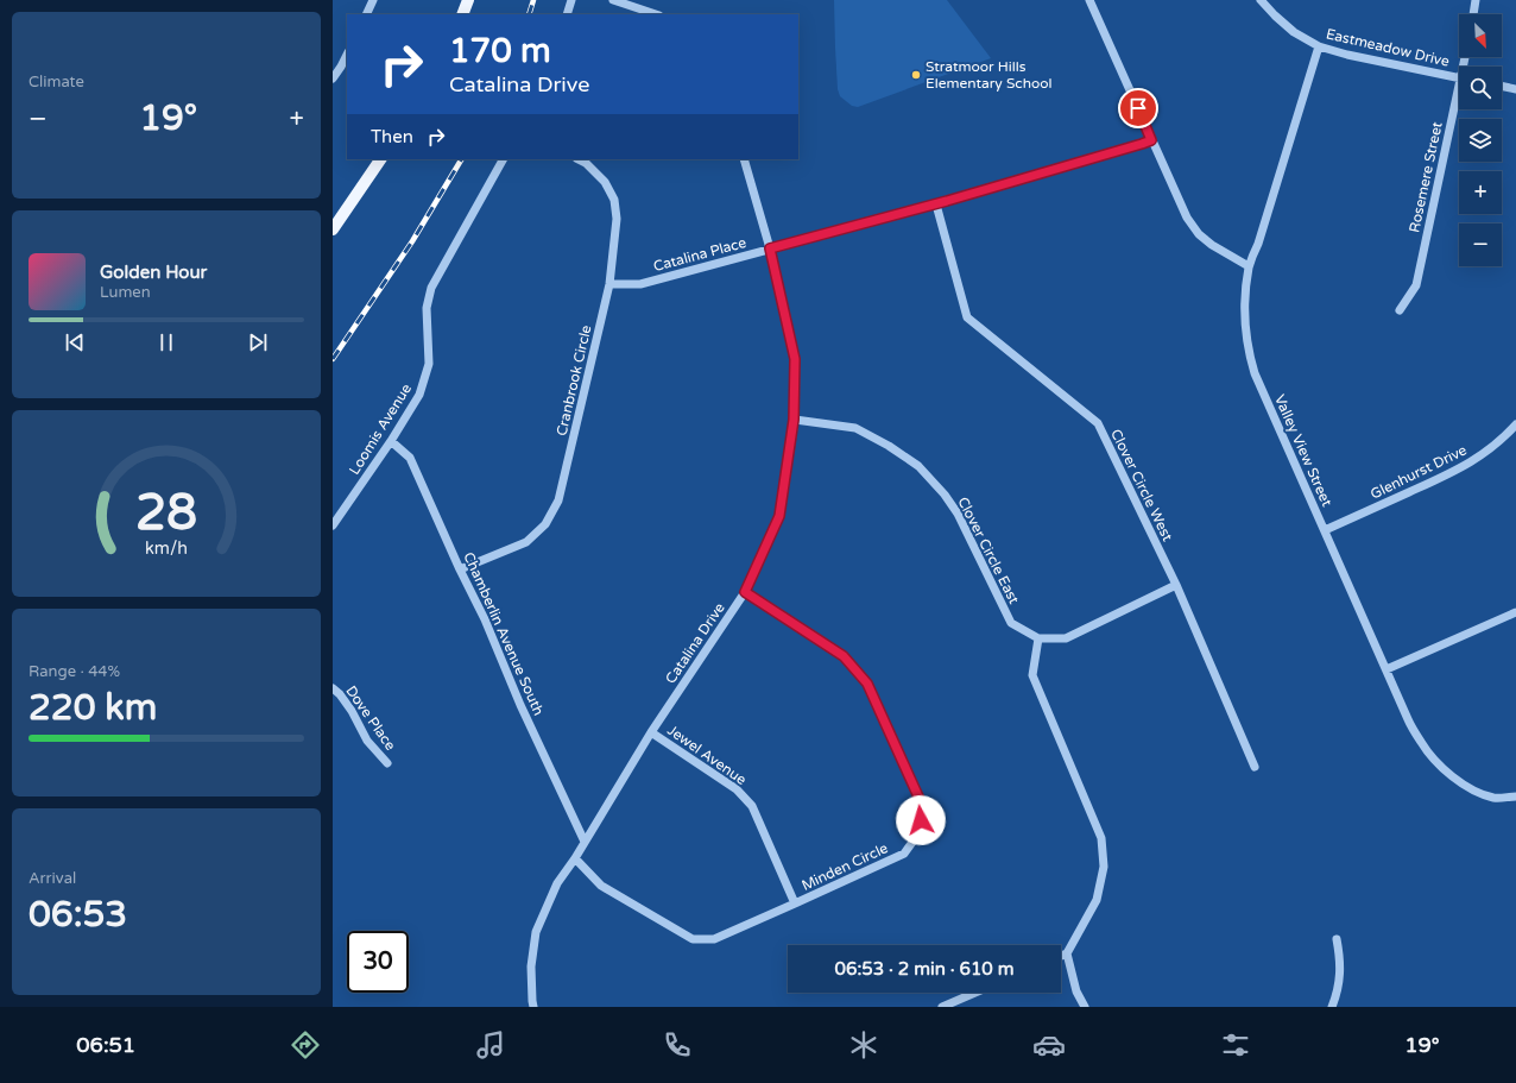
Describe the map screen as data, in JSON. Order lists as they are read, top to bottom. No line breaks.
{"streets":{"street":["Eastmeadow Drive","Rosemere Street","Catalina Place","Cranbrook Circle","Loomis Avenue","Valley View Street","Glenhurst Drive","Clover Circle West","Clover Circle East","Chamberlin Avenue South","Catalina Drive","Dove Place","Jewel Avenue","Minden Circle"]},"crossings":[["Eastmeadow Drive","Valley View Street"],["Catalina Place","Cranbrook Circle"],["Catalina Place","Clover Circle West"],["Catalina Place","Catalina Drive"],["Cranbrook Circle","Chamberlin Avenue South"],["Loomis Avenue","Chamberlin Avenue South"],["Valley View Street","Glenhurst Drive"],["Clover Circle East","Catalina Drive"],["Chamberlin Avenue South","Catalina Drive"],["Catalina Drive","Jewel Avenue"],["Catalina Drive","Minden Circle"],["Jewel Avenue","Minden Circle"]],"places":["Stratmoor Hills Elementary School"],"north":"bottom right","page":{"tile":["Climate",["Range · 44%","220 km"],["Arrival","06:53"]],"map_buttons":["+","−"],"turn":["170 m","Catalina Drive"],"heat":["−","19°","+"],"then":"Then","song":["Golden Hour","Lumen"],"limit":"30","trip":"06:53 · 2 min · 610 m","tabs":["06:51","19°"],"gauge":["28","km/h"]}}
